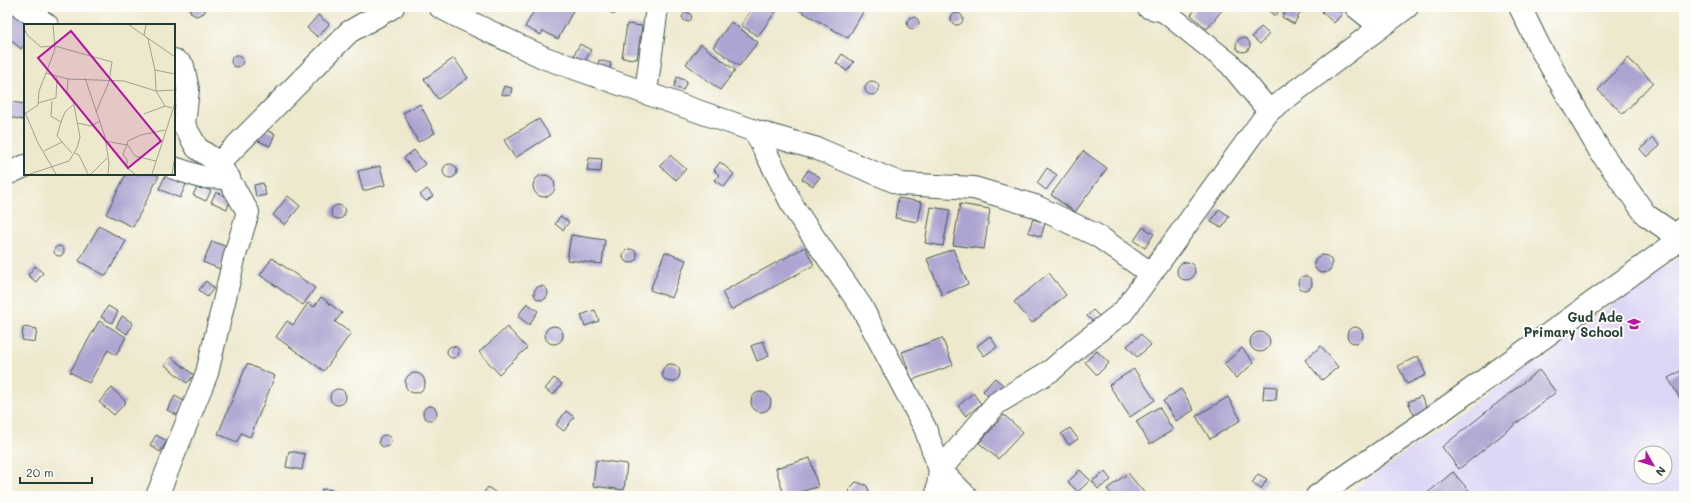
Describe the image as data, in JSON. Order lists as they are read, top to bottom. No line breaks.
{"places":{"school or university":["Gud Ade Primary School"]},"scale_bar":"20 m","north":"bottom right"}
